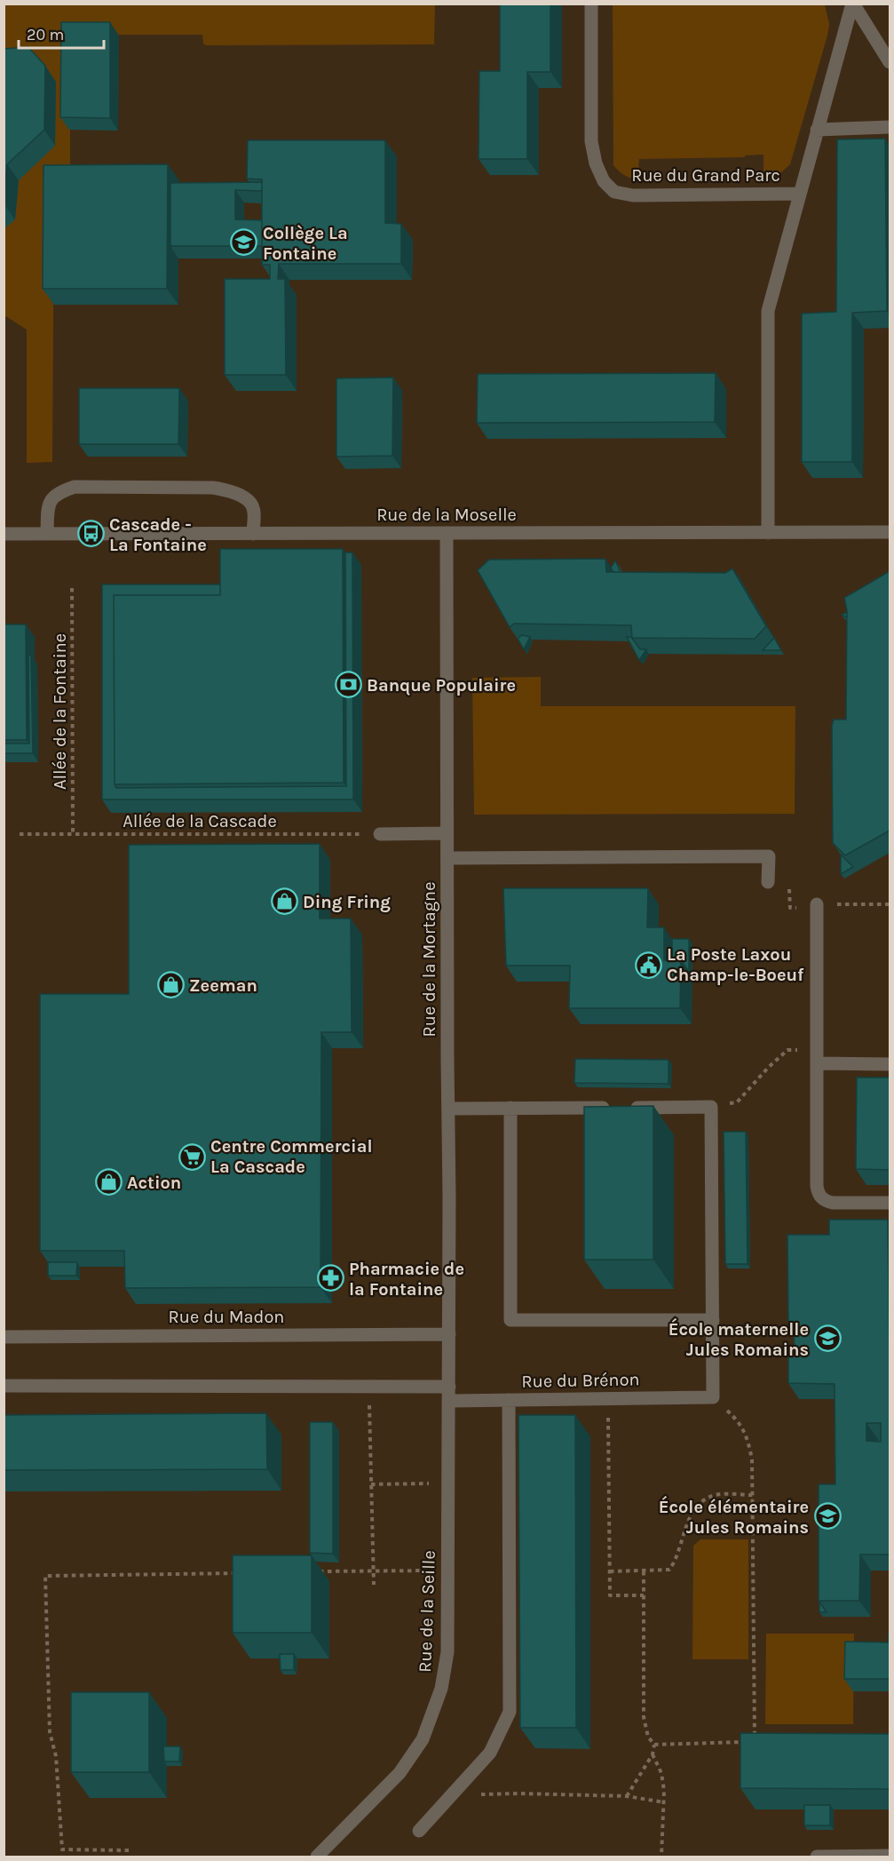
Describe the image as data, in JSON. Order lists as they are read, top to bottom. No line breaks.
{"streets":{"street":["Rue du Grand Parc","Rue de la Moselle","Rue de la Mortagne","Rue du Madon","Rue du Brénon","Rue de la Seille"],"path":["Allée de la Fontaine","Allée de la Cascade"]},"crossings":[["Rue du Grand Parc","Rue de la Moselle"],["Rue de la Moselle","Rue de la Mortagne"],["Allée de la Fontaine","Allée de la Cascade"],["Rue de la Mortagne","Rue du Madon"],["Rue de la Mortagne","Rue de la Seille"],["Rue du Brénon","Rue de la Seille"]],"places":{"school or university":["Collège La Fontaine","École maternelle Jules Romains","École élémentaire Jules Romains"],"bus stop":["Cascade - La Fontaine"],"bank":["Banque Populaire"],"shop":["Ding Fring","Zeeman","Action"],"public building":["La Poste Laxou Champ-le-Boeuf"],"supermarket":["Centre Commercial La Cascade"],"pharmacy":["Pharmacie de la Fontaine"]},"scale_bar":"20 m"}
